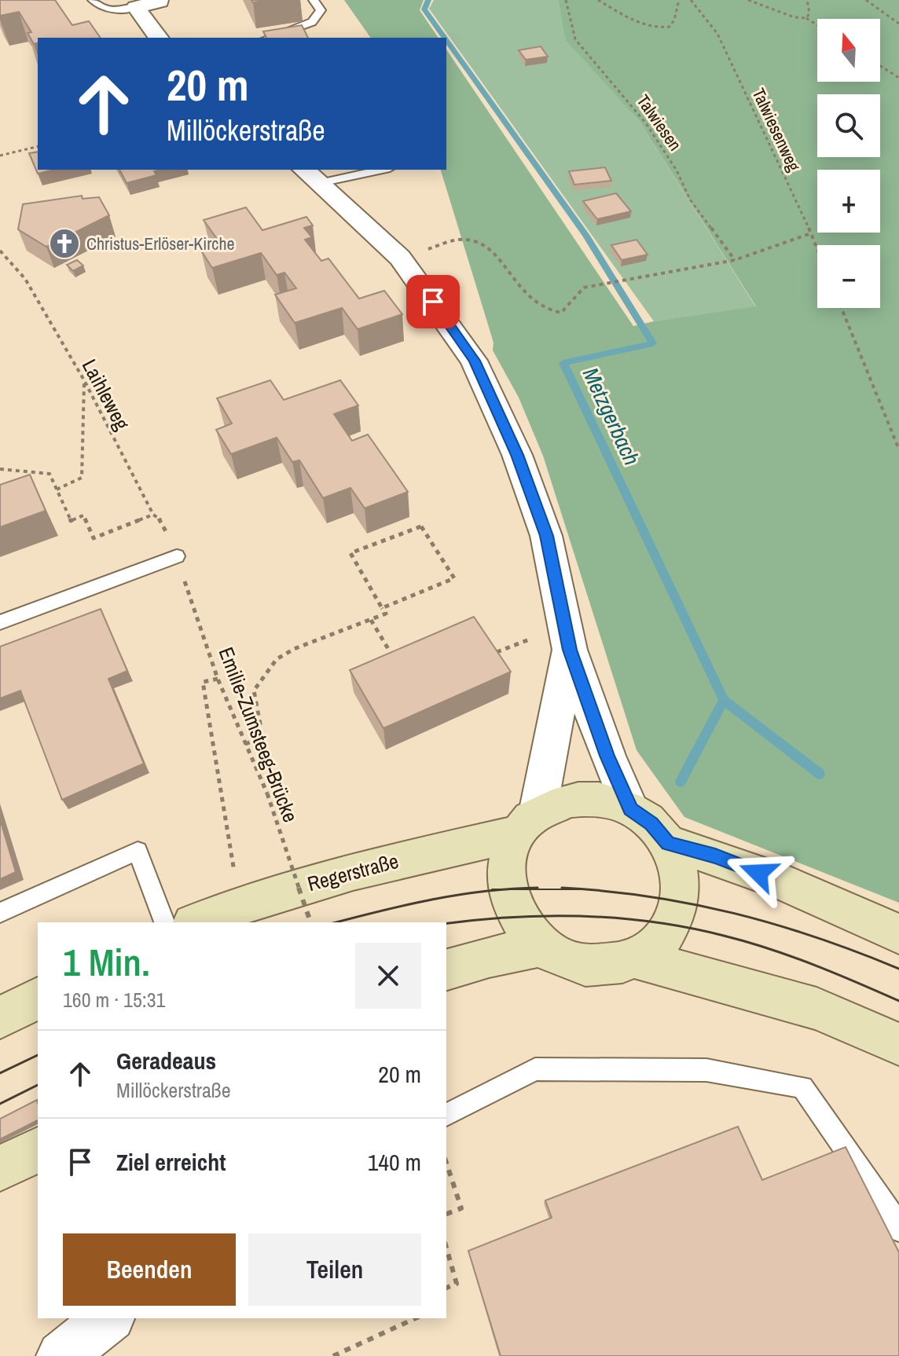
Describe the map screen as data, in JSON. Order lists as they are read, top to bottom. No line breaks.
{"streets":{"main road":["Regerstraße"],"path":["Talwiesen","Talwiesenweg","Laihleweg","Emilie-Zumsteeg-Brücke"]},"crossings":[["Laihleweg","Emilie-Zumsteeg-Brücke"]],"water":["Metzgerbach"],"places":{"church":["Christus-Erlöser-Kirche"]},"north":"top","page":{"map_buttons":["+","−"],"turn":["20 m","Millöckerstraße"],"heading":["1 Min.","160 m · 15:31"],"list":[{"name":"Geradeaus","note":"Millöckerstraße","value":"20 m"},{"name":"Ziel erreicht","value":"140 m"}],"buttons":["Beenden","Teilen"]}}
